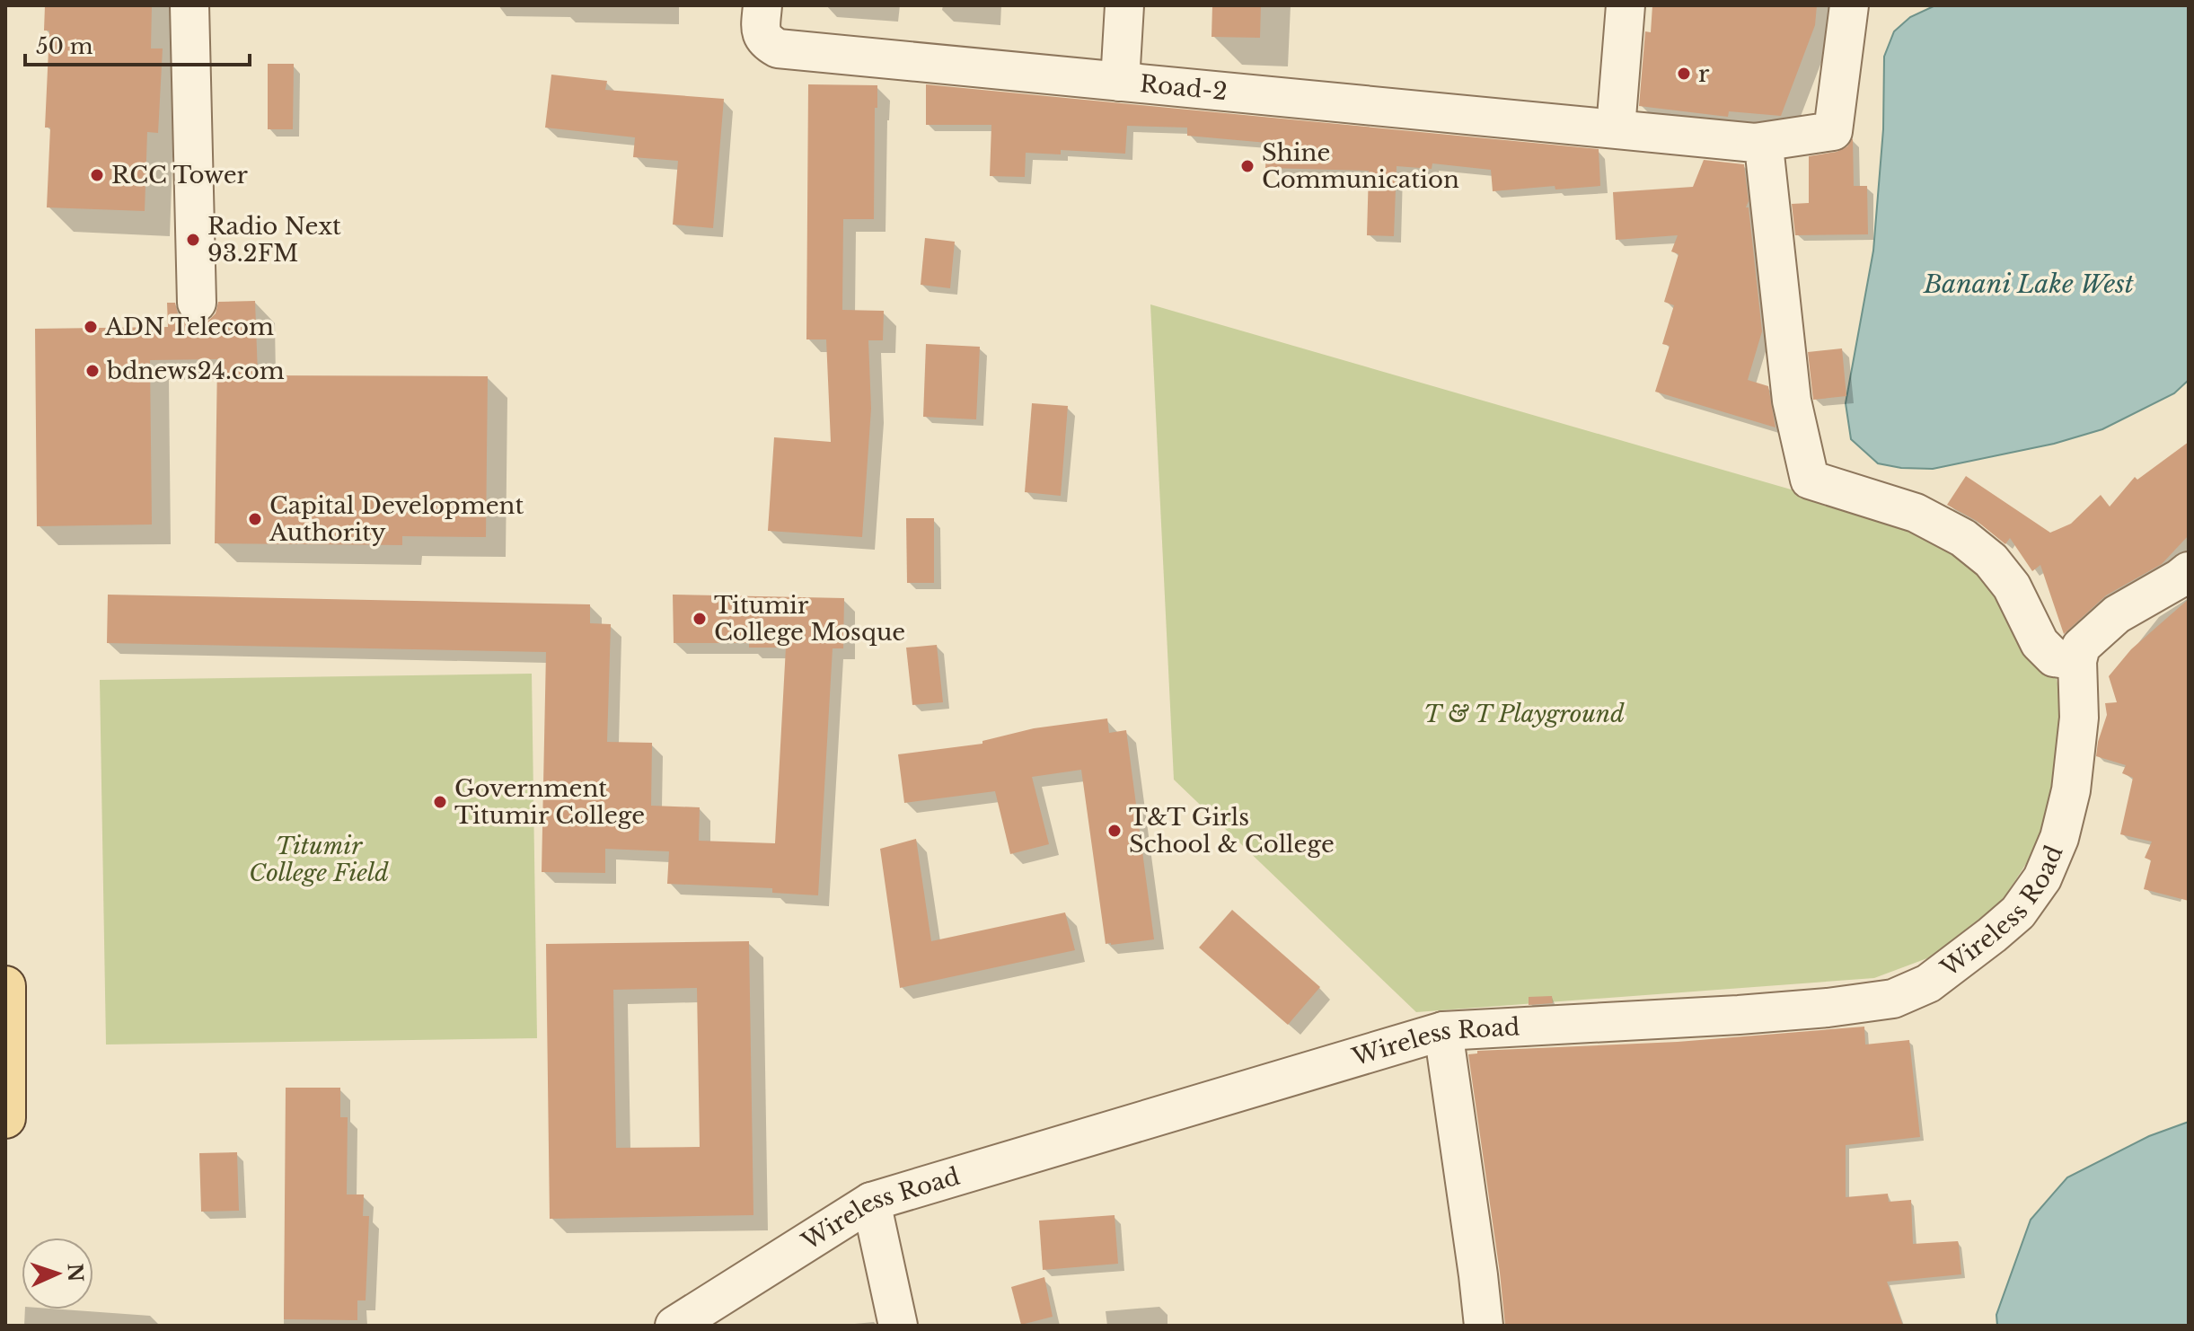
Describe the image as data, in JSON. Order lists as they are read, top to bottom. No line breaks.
{"streets":{"street":["Road-2","Wireless Road"]},"water":["Banani Lake West"],"parks":["T & T Playground","Titumir College Field"],"places":["r","Shine Communication","RCC Tower","Radio Next 93.2FM","ADN Telecom","bdnews24.com","Capital Development Authority","Titumir College Mosque","Government Titumir College","T&T Girls School & College"],"scale_bar":"50 m","north":"right"}
